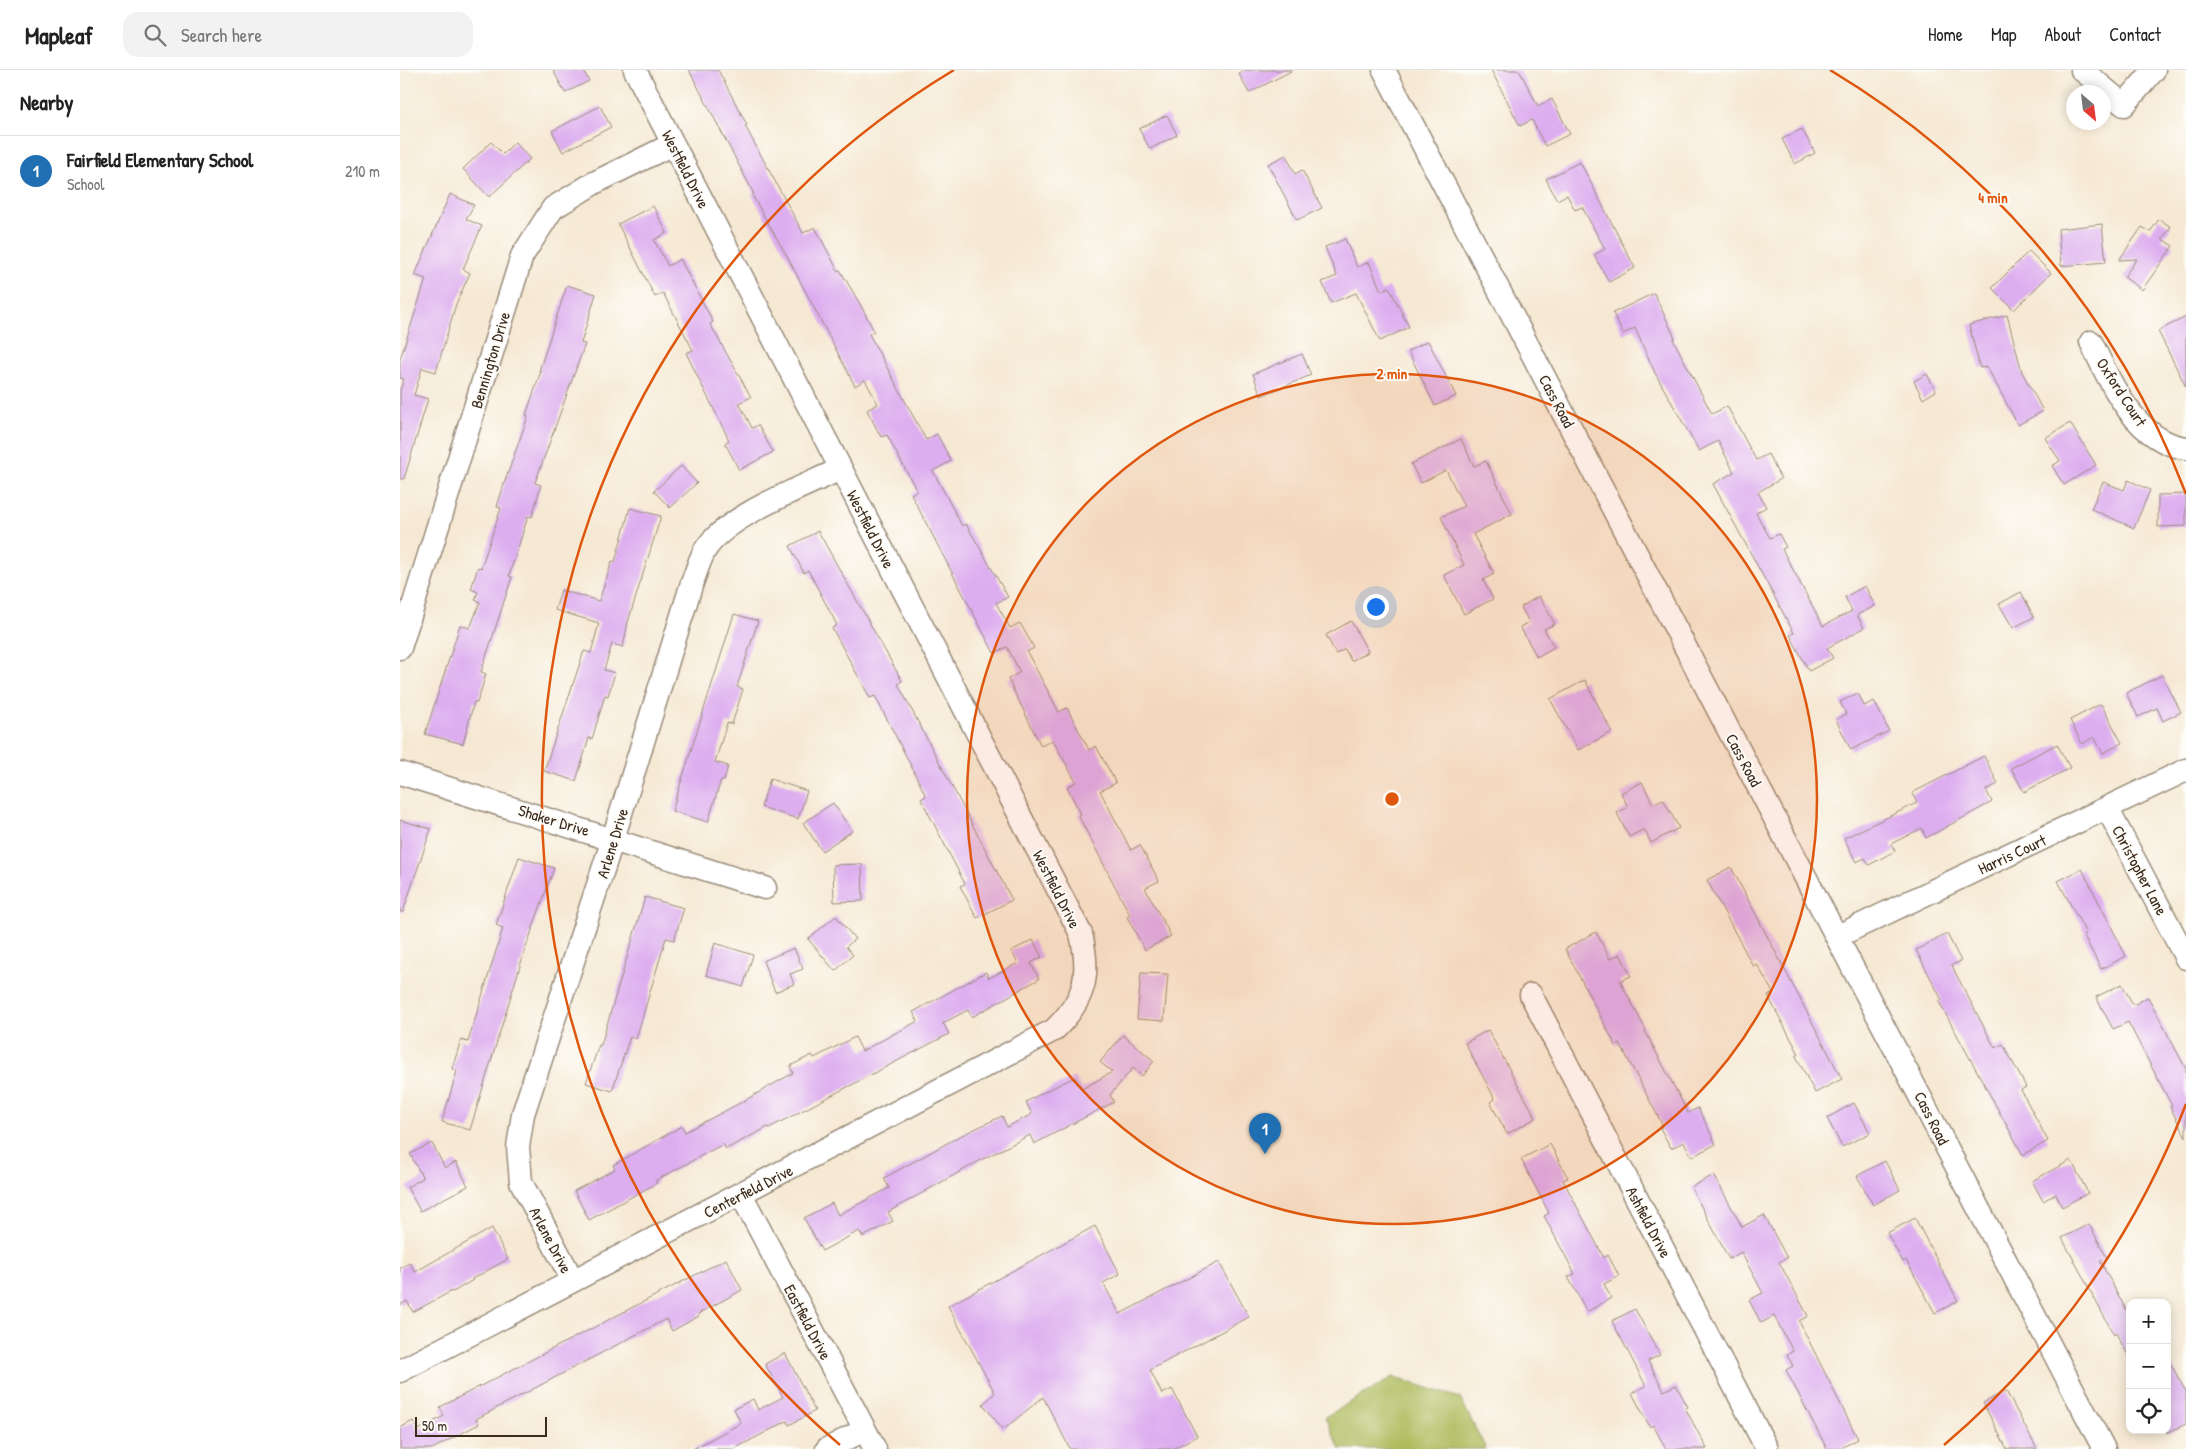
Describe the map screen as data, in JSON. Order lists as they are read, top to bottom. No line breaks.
{"streets":{"street":["Westfield Drive","Bennington Drive","Oxford Court","Cass Road","Shaker Drive","Arlene Drive","Harris Court","Christopher Lane","Centerfield Drive","Ashfield Drive","Eastfield Drive"]},"crossings":[["Westfield Drive","Bennington Drive"],["Westfield Drive","Arlene Drive"],["Westfield Drive","Centerfield Drive"],["Cass Road","Harris Court"],["Shaker Drive","Arlene Drive"],["Arlene Drive","Centerfield Drive"],["Harris Court","Christopher Lane"],["Centerfield Drive","Eastfield Drive"]],"scale_bar":"50 m","north":"bottom right","page":{"header":"Mapleaf","search":"Search here","nav":["Home","Map","About","Contact"],"heading":"Nearby","list":[{"mark":"1","name":"Fairfield Elementary School","note":"School","value":"210 m"}],"pins":"1","map_buttons":["+","−"],"scale":"50 m"},"rings":["4 min","2 min"]}
